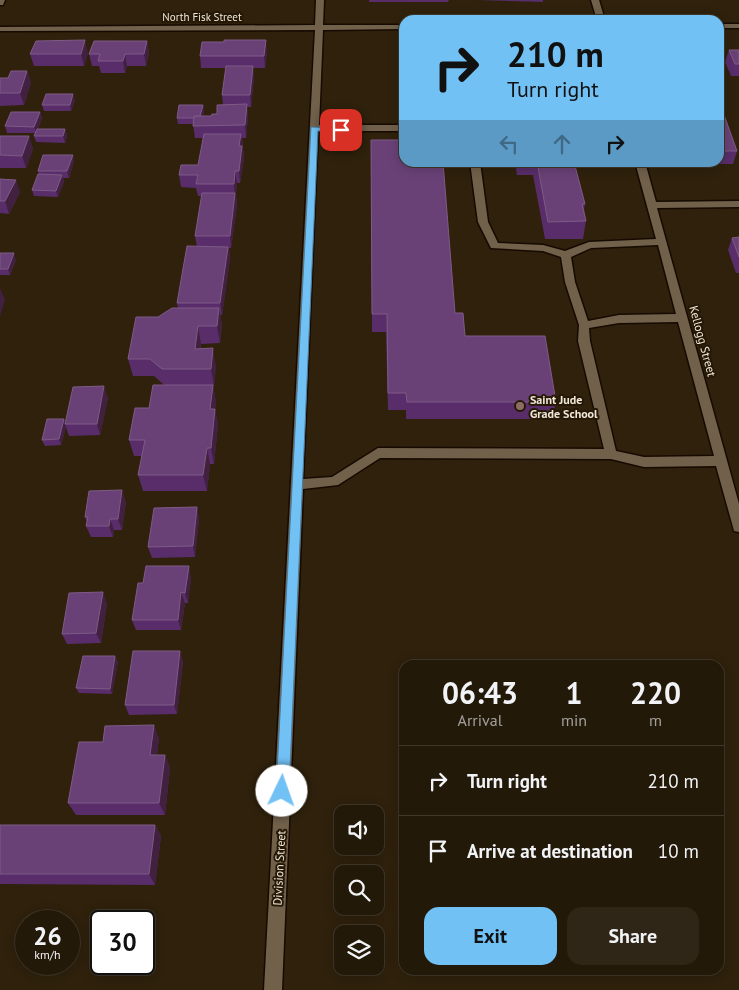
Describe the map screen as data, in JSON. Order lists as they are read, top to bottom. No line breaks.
{"streets":{"street":["North Fisk Street","Kellogg Street","Division Street"]},"crossings":[["North Fisk Street","Division Street"]],"places":["Saint Jude Grade School"],"page":{"turn":["210 m","Turn right"],"eta":["06:43","Arrival","1","min","220","m"],"list":[{"name":"Turn right","value":"210 m"},{"name":"Arrive at destination","value":"10 m"}],"buttons":["Exit","Share"],"speed":"26 km/h","limit":"30"}}
